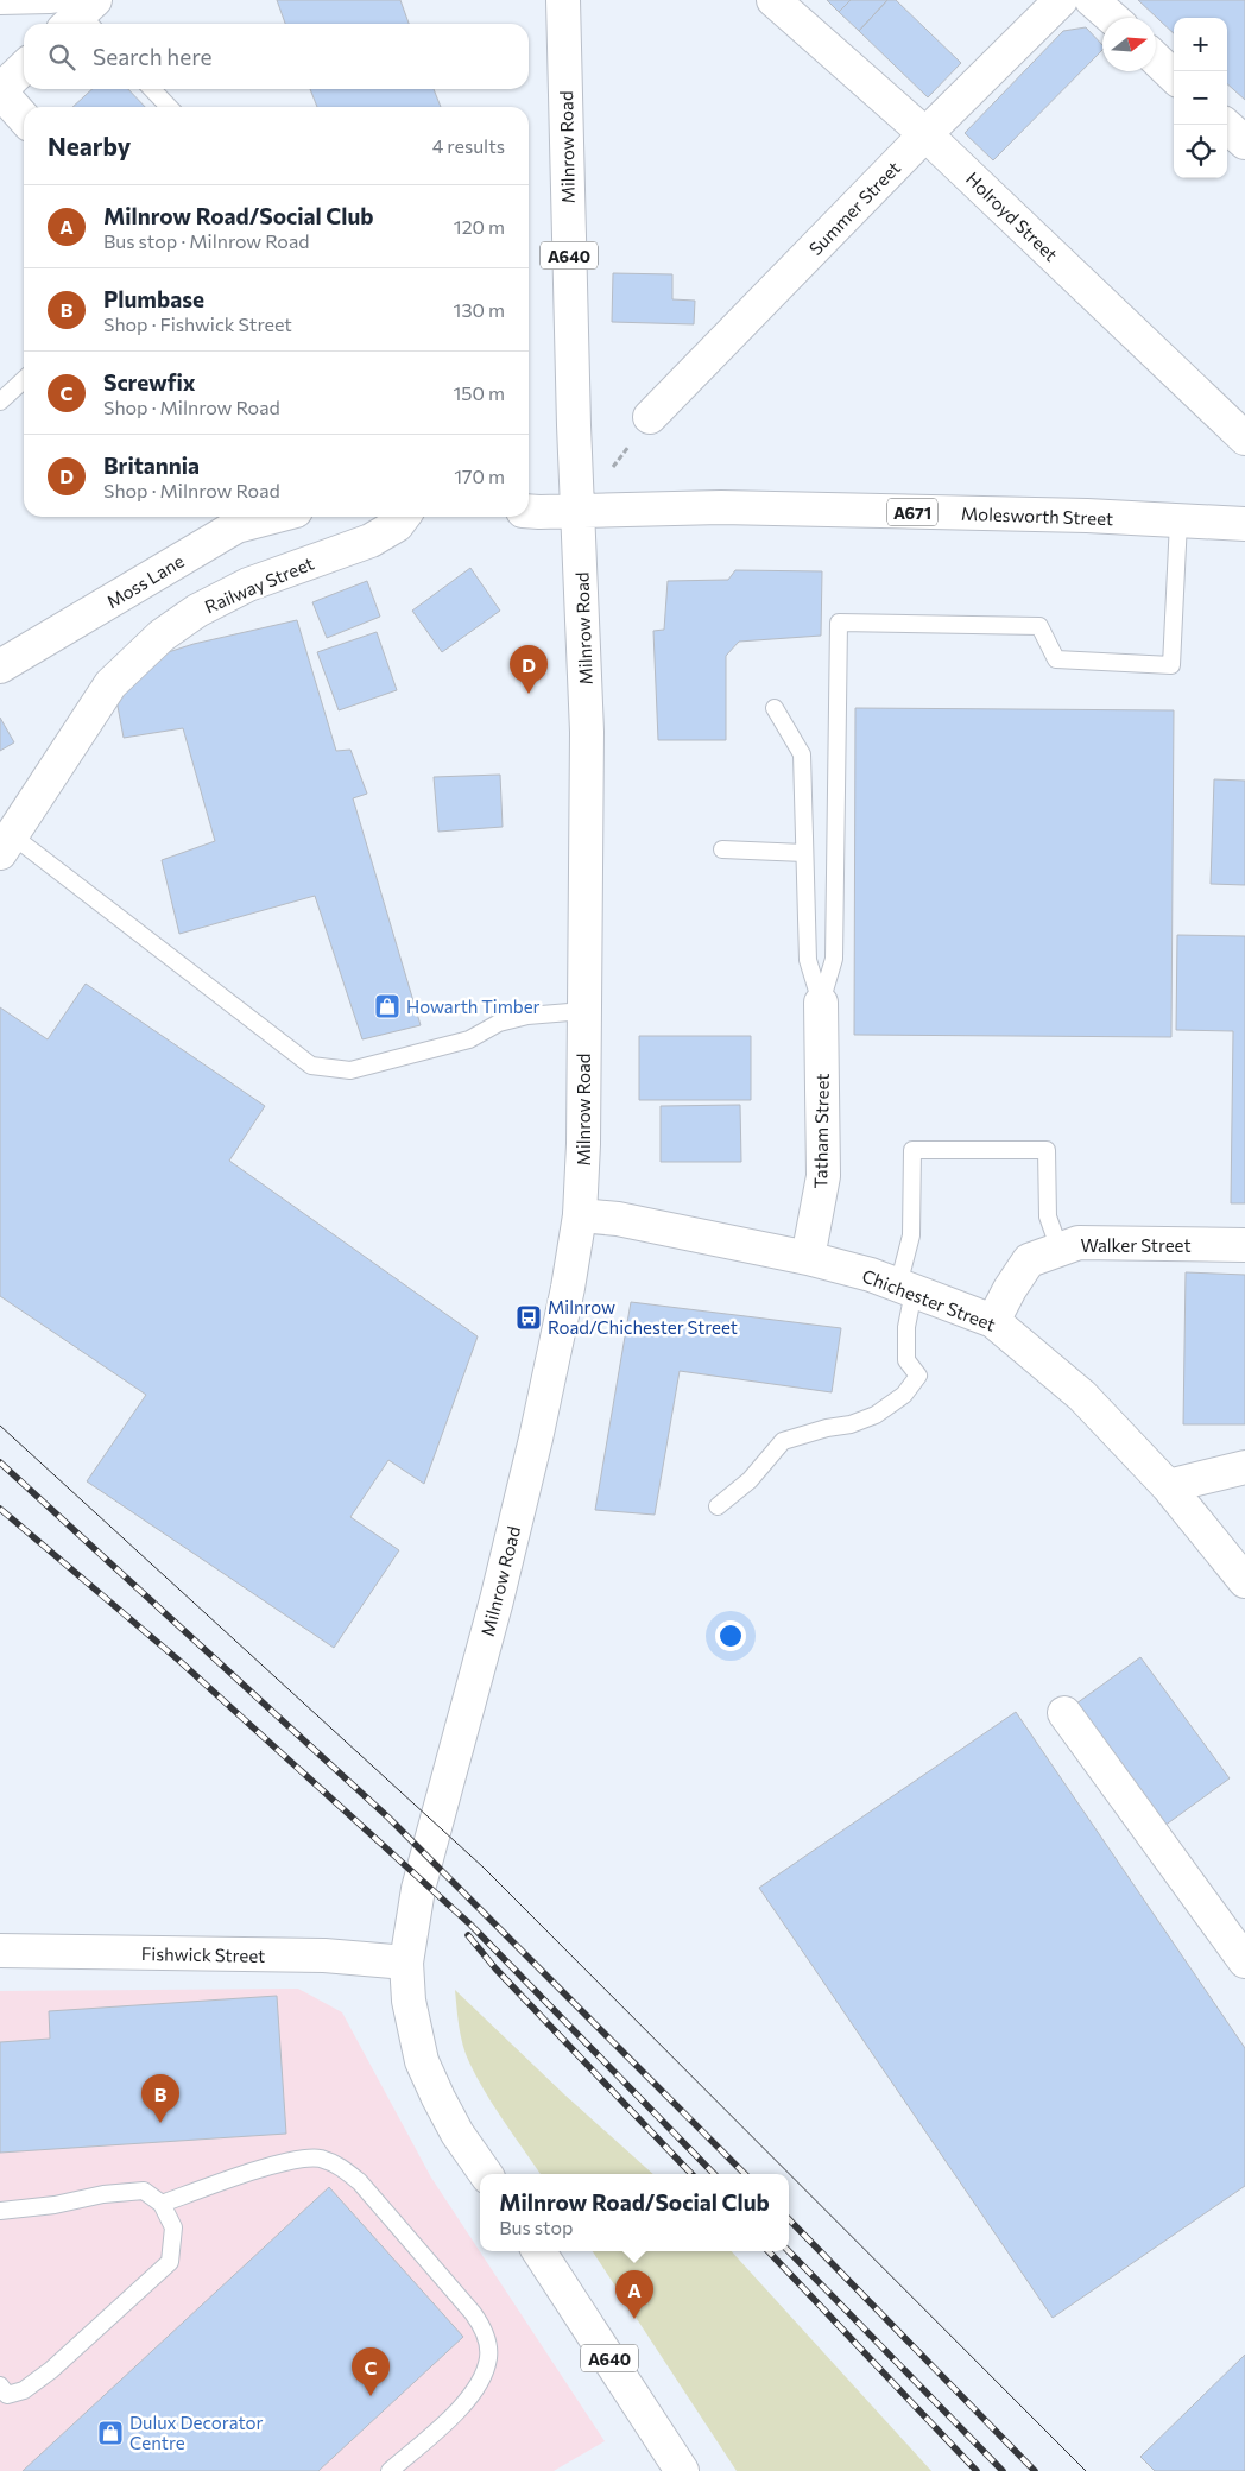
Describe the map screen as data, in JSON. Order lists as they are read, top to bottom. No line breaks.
{"streets":{"street":["Milnrow Road","Summer Street","Holroyd Street","A640","A671","Molesworth Street","Moss Lane","Railway Street","Tatham Street","Walker Street","Chichester Street","Fishwick Street"]},"crossings":[["Milnrow Road","A671"],["Milnrow Road","Molesworth Street"],["Milnrow Road","Chichester Street"],["Milnrow Road","Fishwick Street"],["Summer Street","Holroyd Street"],["A671","Molesworth Street"],["Tatham Street","Chichester Street"],["Walker Street","Chichester Street"]],"places":{"shop":["Howarth Timber","Dulux Decorator Centre"],"bus stop":["Milnrow Road/Chichester Street"]},"north":"right","page":{"map_buttons":["+","−"],"search":"Search here","heading":["Nearby","4 results"],"list":[{"mark":"A","name":"Milnrow Road/Social Club","note":"Bus stop · Milnrow Road","value":"120 m"},{"mark":"B","name":"Plumbase","note":"Shop · Fishwick Street","value":"130 m"},{"mark":"C","name":"Screwfix","note":"Shop · Milnrow Road","value":"150 m"},{"mark":"D","name":"Britannia","note":"Shop · Milnrow Road","value":"170 m"}],"pins":["D","B","A","C"],"popup":["Milnrow Road/Social Club","Bus stop"]}}
